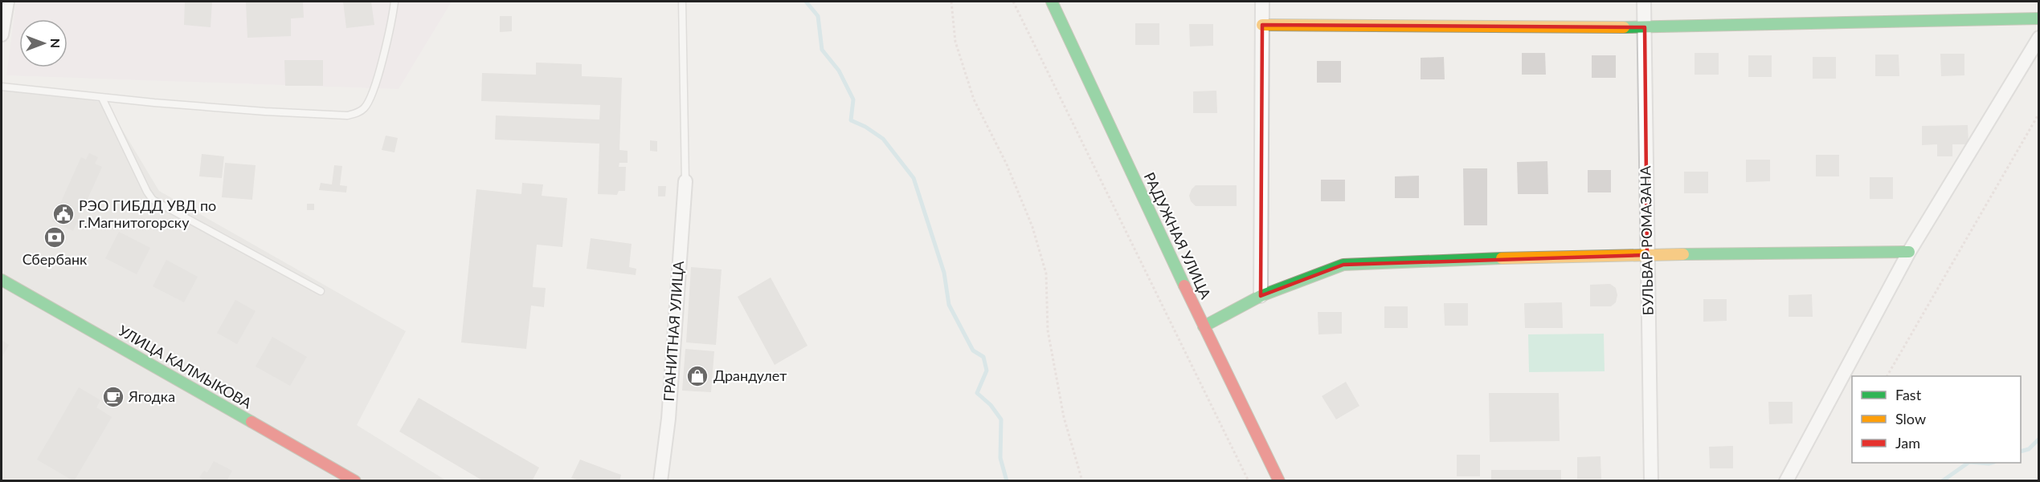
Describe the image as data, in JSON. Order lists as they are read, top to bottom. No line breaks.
{"streets":{"street":["РАДУЖНАЯ УЛИЦА","БУЛЬВАР РОМАЗАНА","ГРАНИТНАЯ УЛИЦА","УЛИЦА КАЛМЫКОВА"]},"places":{"public building":["РЭО ГИБДД УВД по г.Магнитогорску"],"bank":["Сбербанк"],"shop":["Драндулет"],"cafe":["Ягодка"]},"legend":["Fast","Slow","Jam"],"north":"right"}
